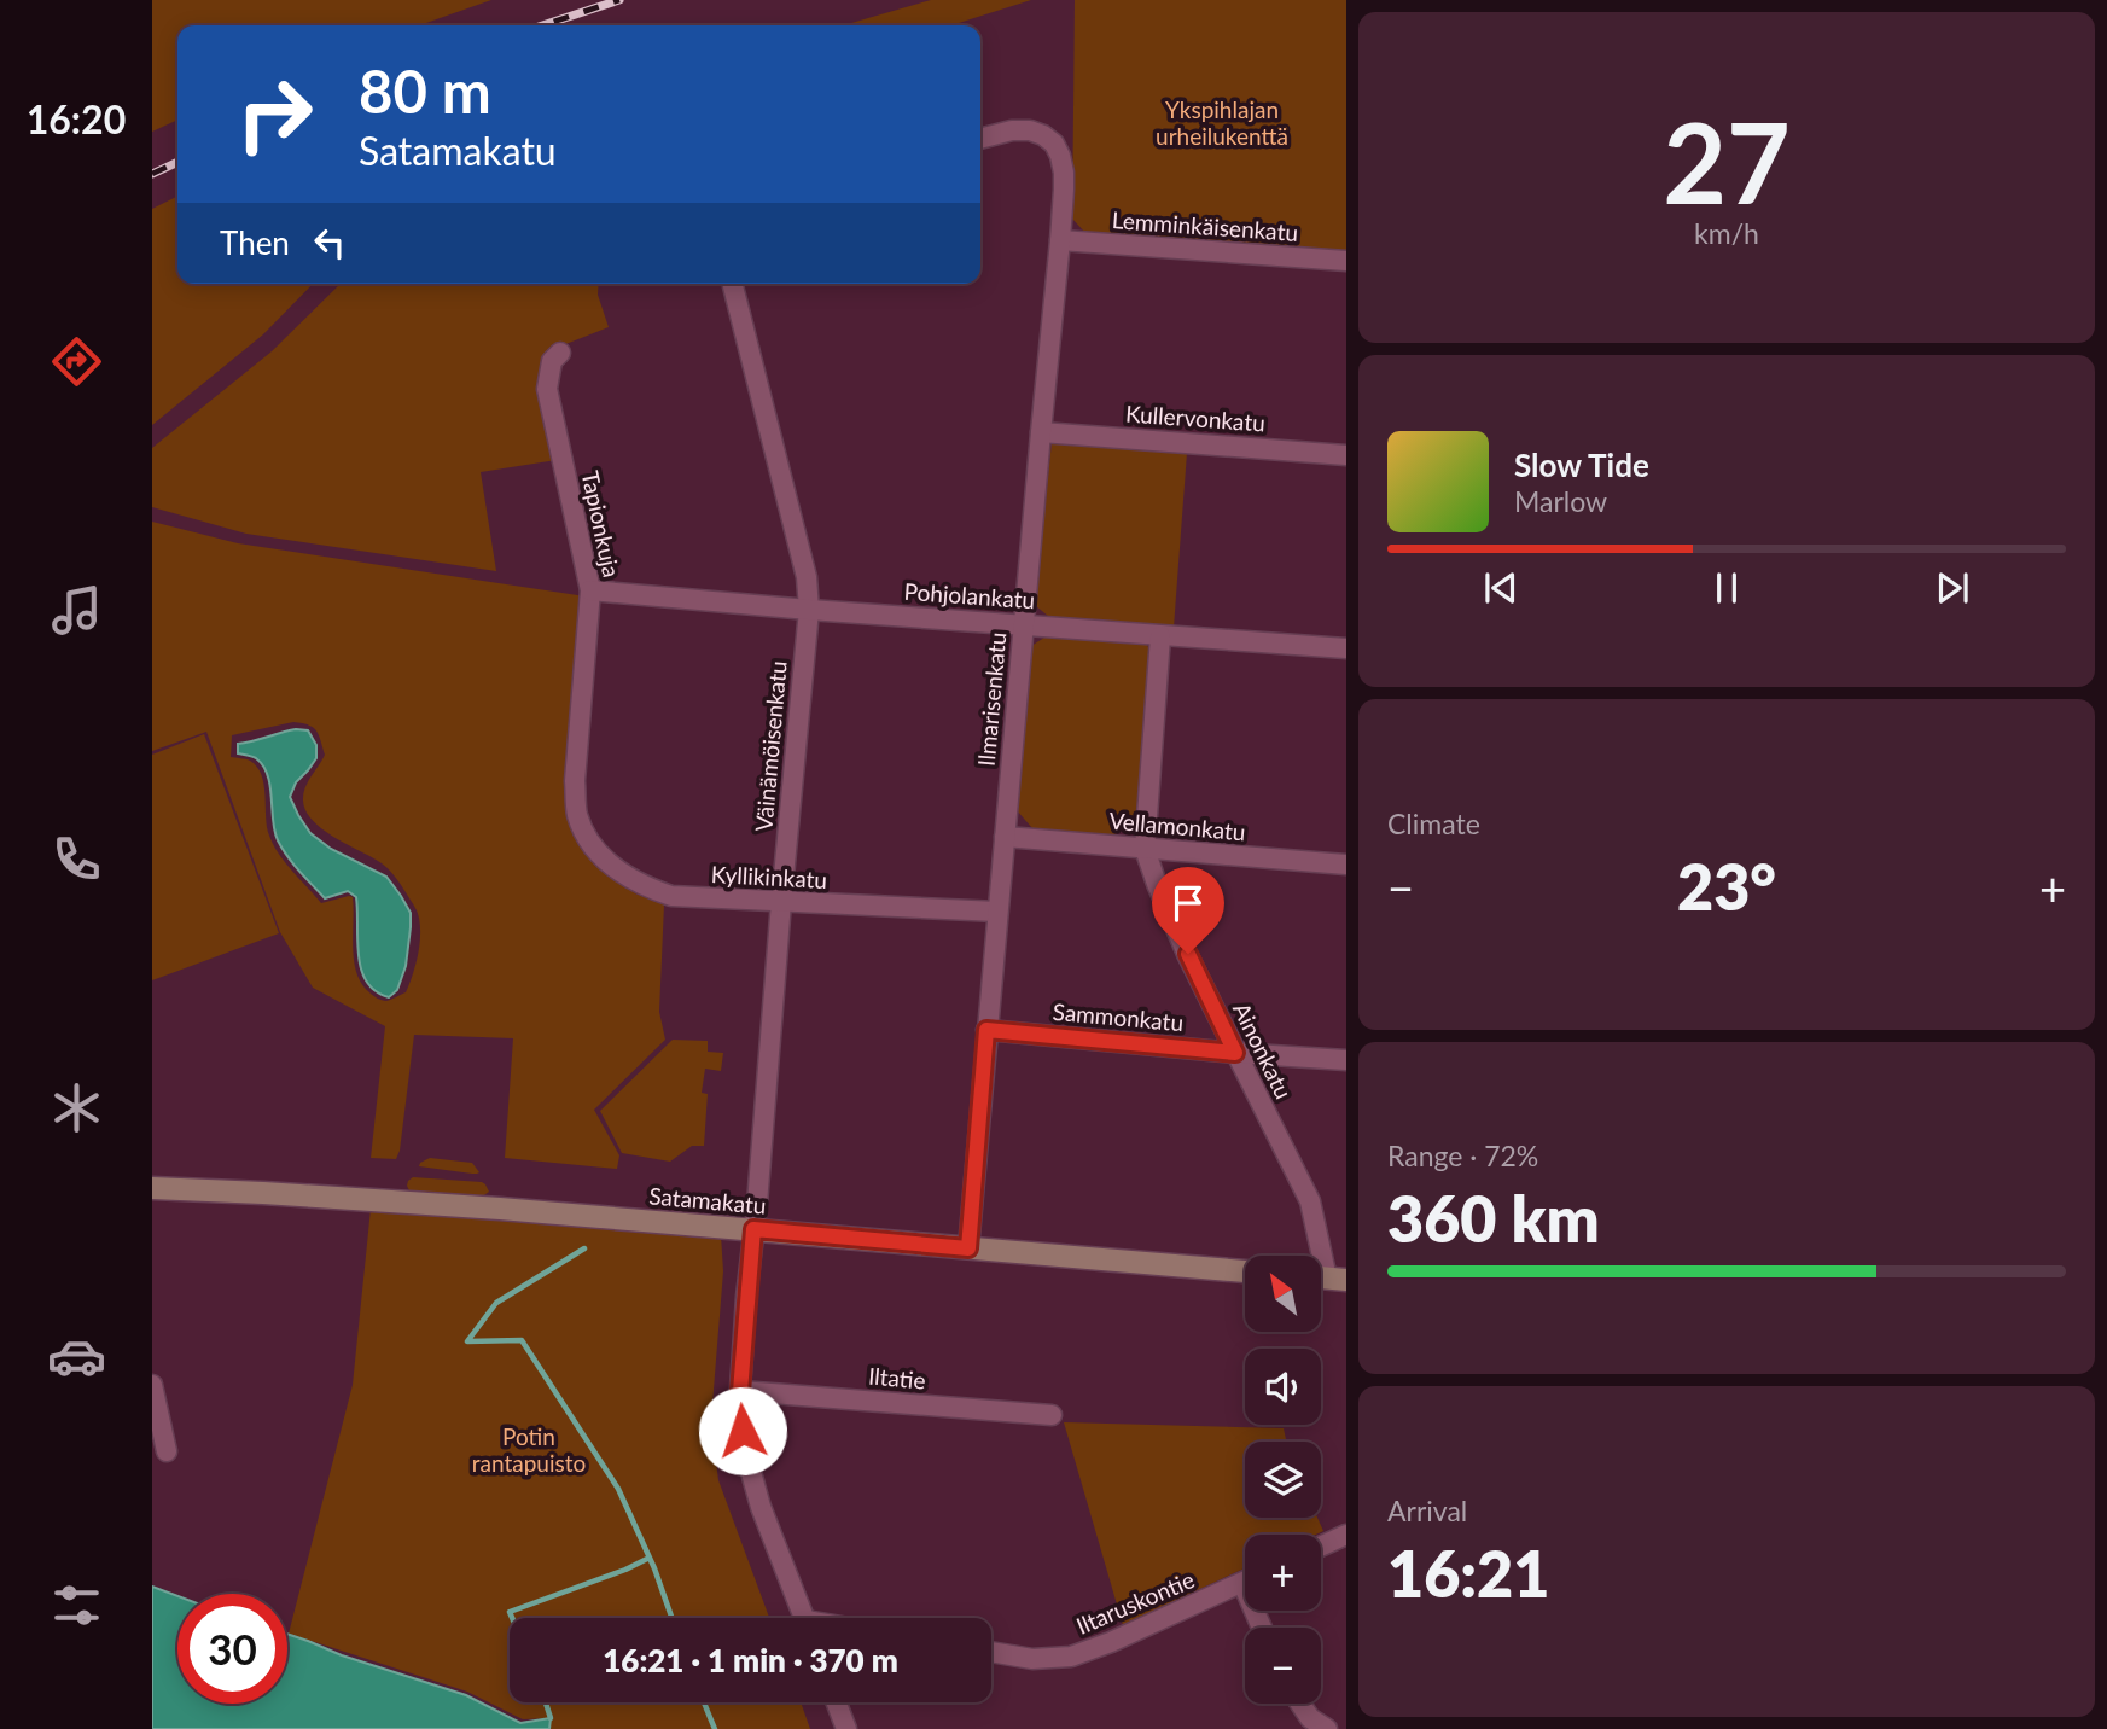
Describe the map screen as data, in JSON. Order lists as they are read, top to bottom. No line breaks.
{"streets":{"street":["Lemminkäisenkatu","Kullervonkatu","Tapionkuja","Pohjolankatu","Ilmarisenkatu","Väinämöisenkatu","Vellamonkatu","Kyllikinkatu","Sammonkatu","Ainonkatu","Satamakatu","Iltatie","Iltaruskontie"]},"crossings":[["Lemminkäisenkatu","Ilmarisenkatu"],["Kullervonkatu","Ilmarisenkatu"],["Tapionkuja","Pohjolankatu"],["Tapionkuja","Kyllikinkatu"],["Pohjolankatu","Ilmarisenkatu"],["Pohjolankatu","Väinämöisenkatu"],["Ilmarisenkatu","Vellamonkatu"],["Ilmarisenkatu","Kyllikinkatu"],["Ilmarisenkatu","Sammonkatu"],["Ilmarisenkatu","Satamakatu"],["Väinämöisenkatu","Kyllikinkatu"],["Väinämöisenkatu","Satamakatu"],["Väinämöisenkatu","Iltatie"],["Vellamonkatu","Ainonkatu"],["Sammonkatu","Ainonkatu"]],"parks":["Ykspihlajan urheilukenttä","Potin rantapuisto"],"north":"top left","page":{"tabs":"16:20","tile":[["27","km/h"],"Climate",["Range · 72%","360 km"],["Arrival","16:21"]],"turn":["80 m","Satamakatu"],"then":"Then","song":["Slow Tide","Marlow"],"heat":["−","23°","+"],"map_buttons":["+","−"],"limit":"30","trip":"16:21 · 1 min · 370 m"}}
